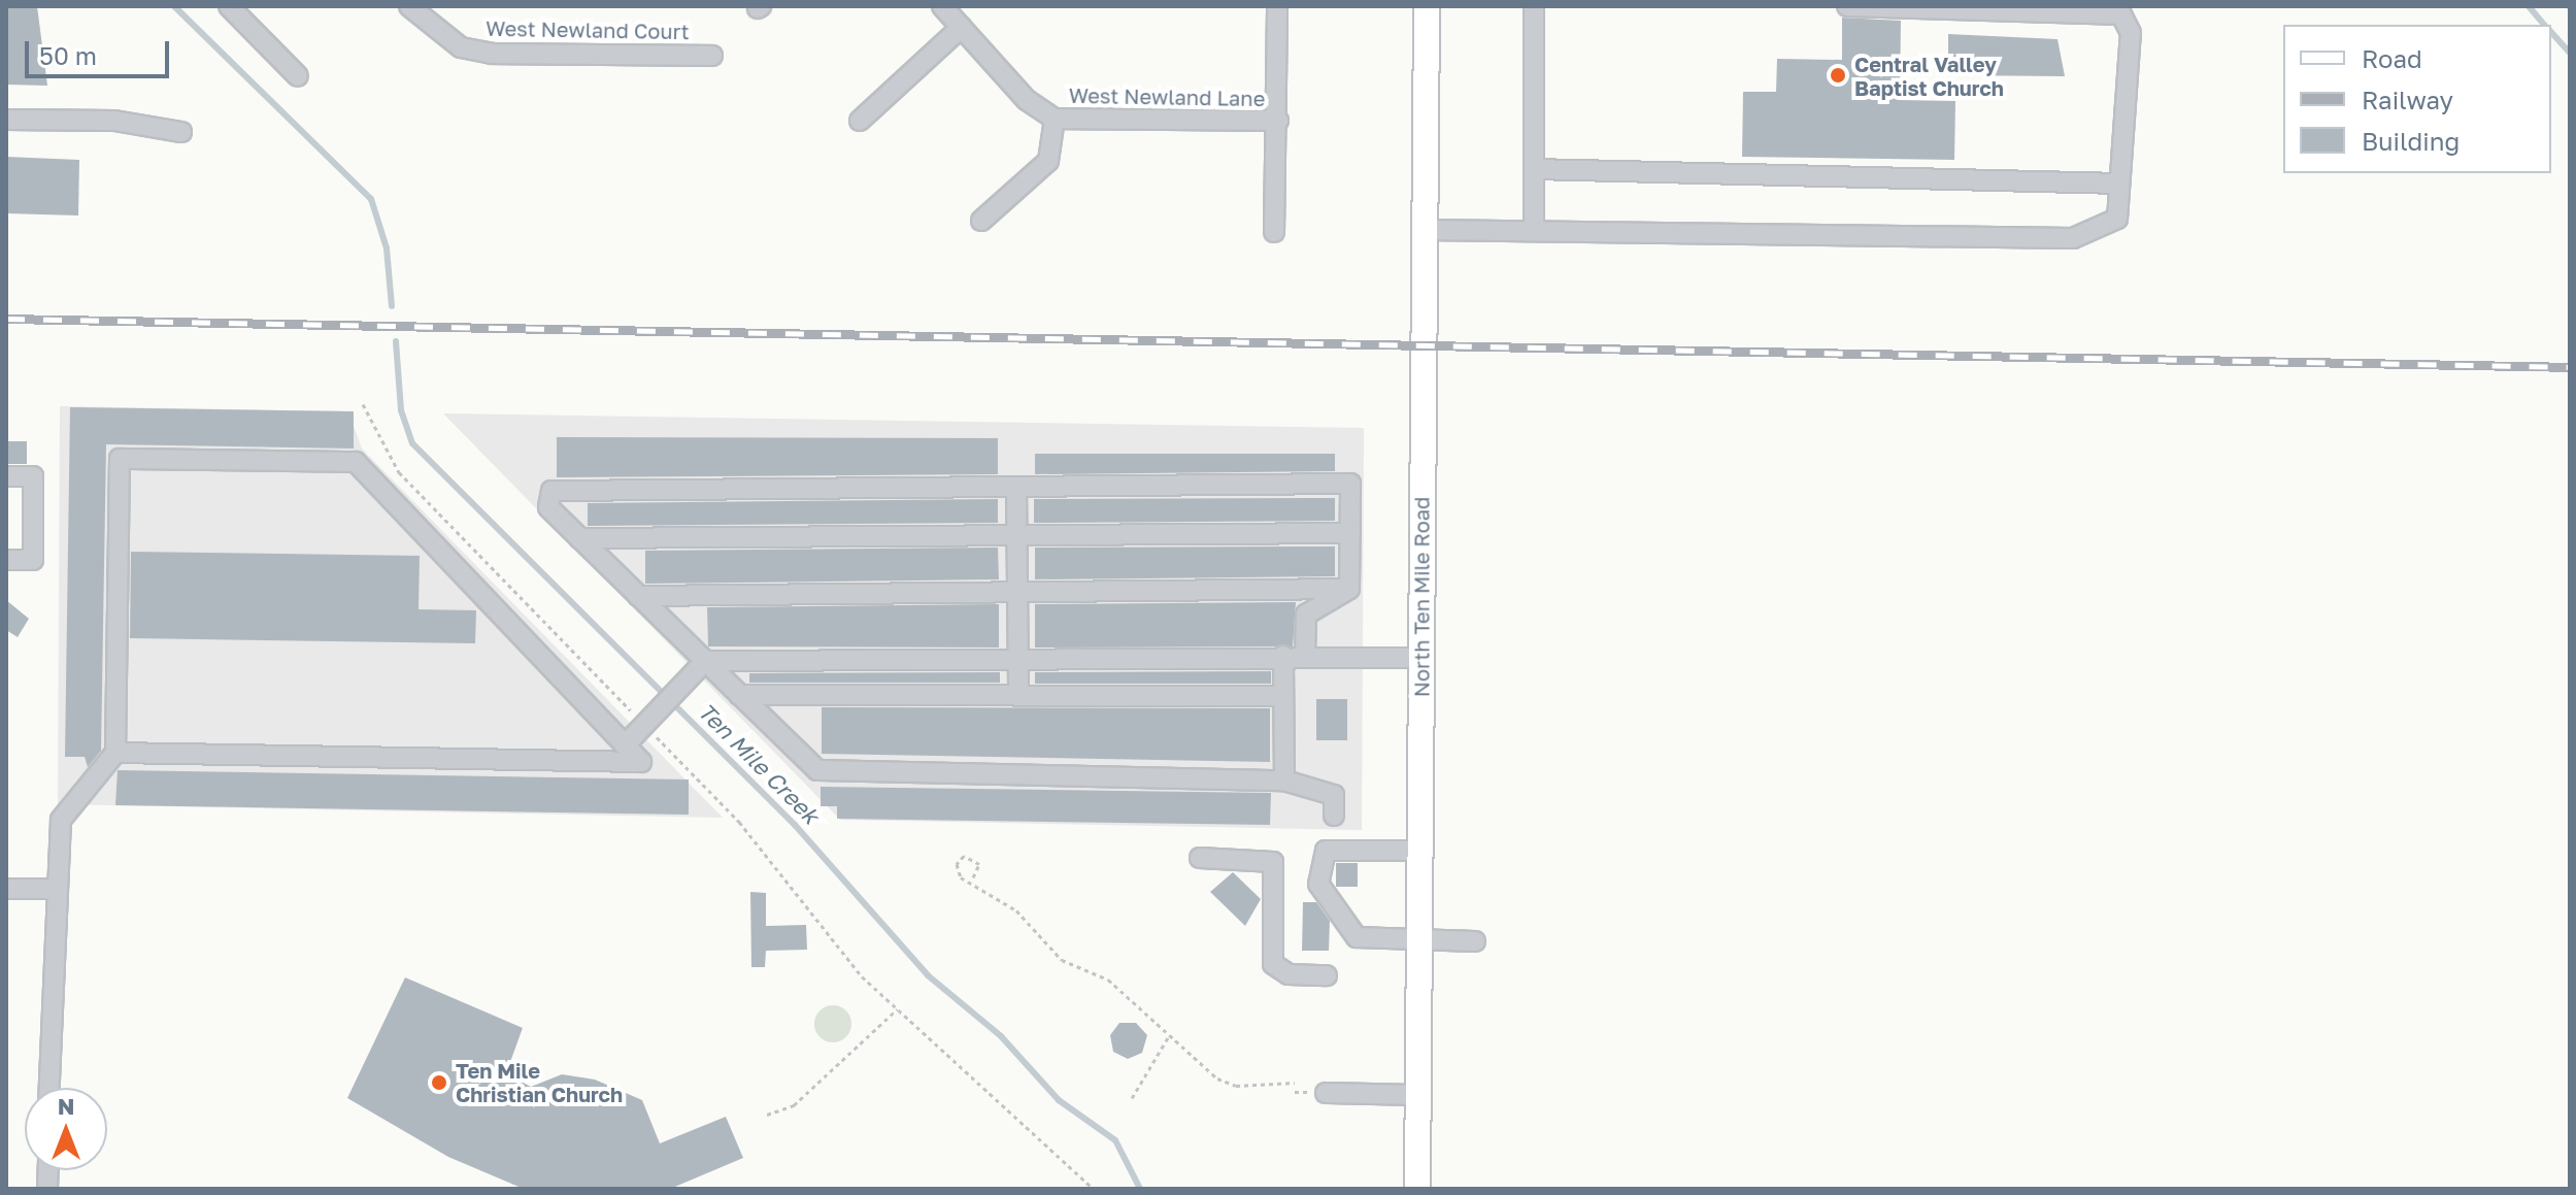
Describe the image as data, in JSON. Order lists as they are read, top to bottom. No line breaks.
{"streets":{"main road":["North Ten Mile Road"],"street":["West Newland Court","West Newland Lane"]},"water":["Ten Mile Creek"],"places":["Central Valley Baptist Church","Ten Mile Christian Church"],"legend":["Road","Railway","Building"],"scale_bar":"50 m","north":"top"}
